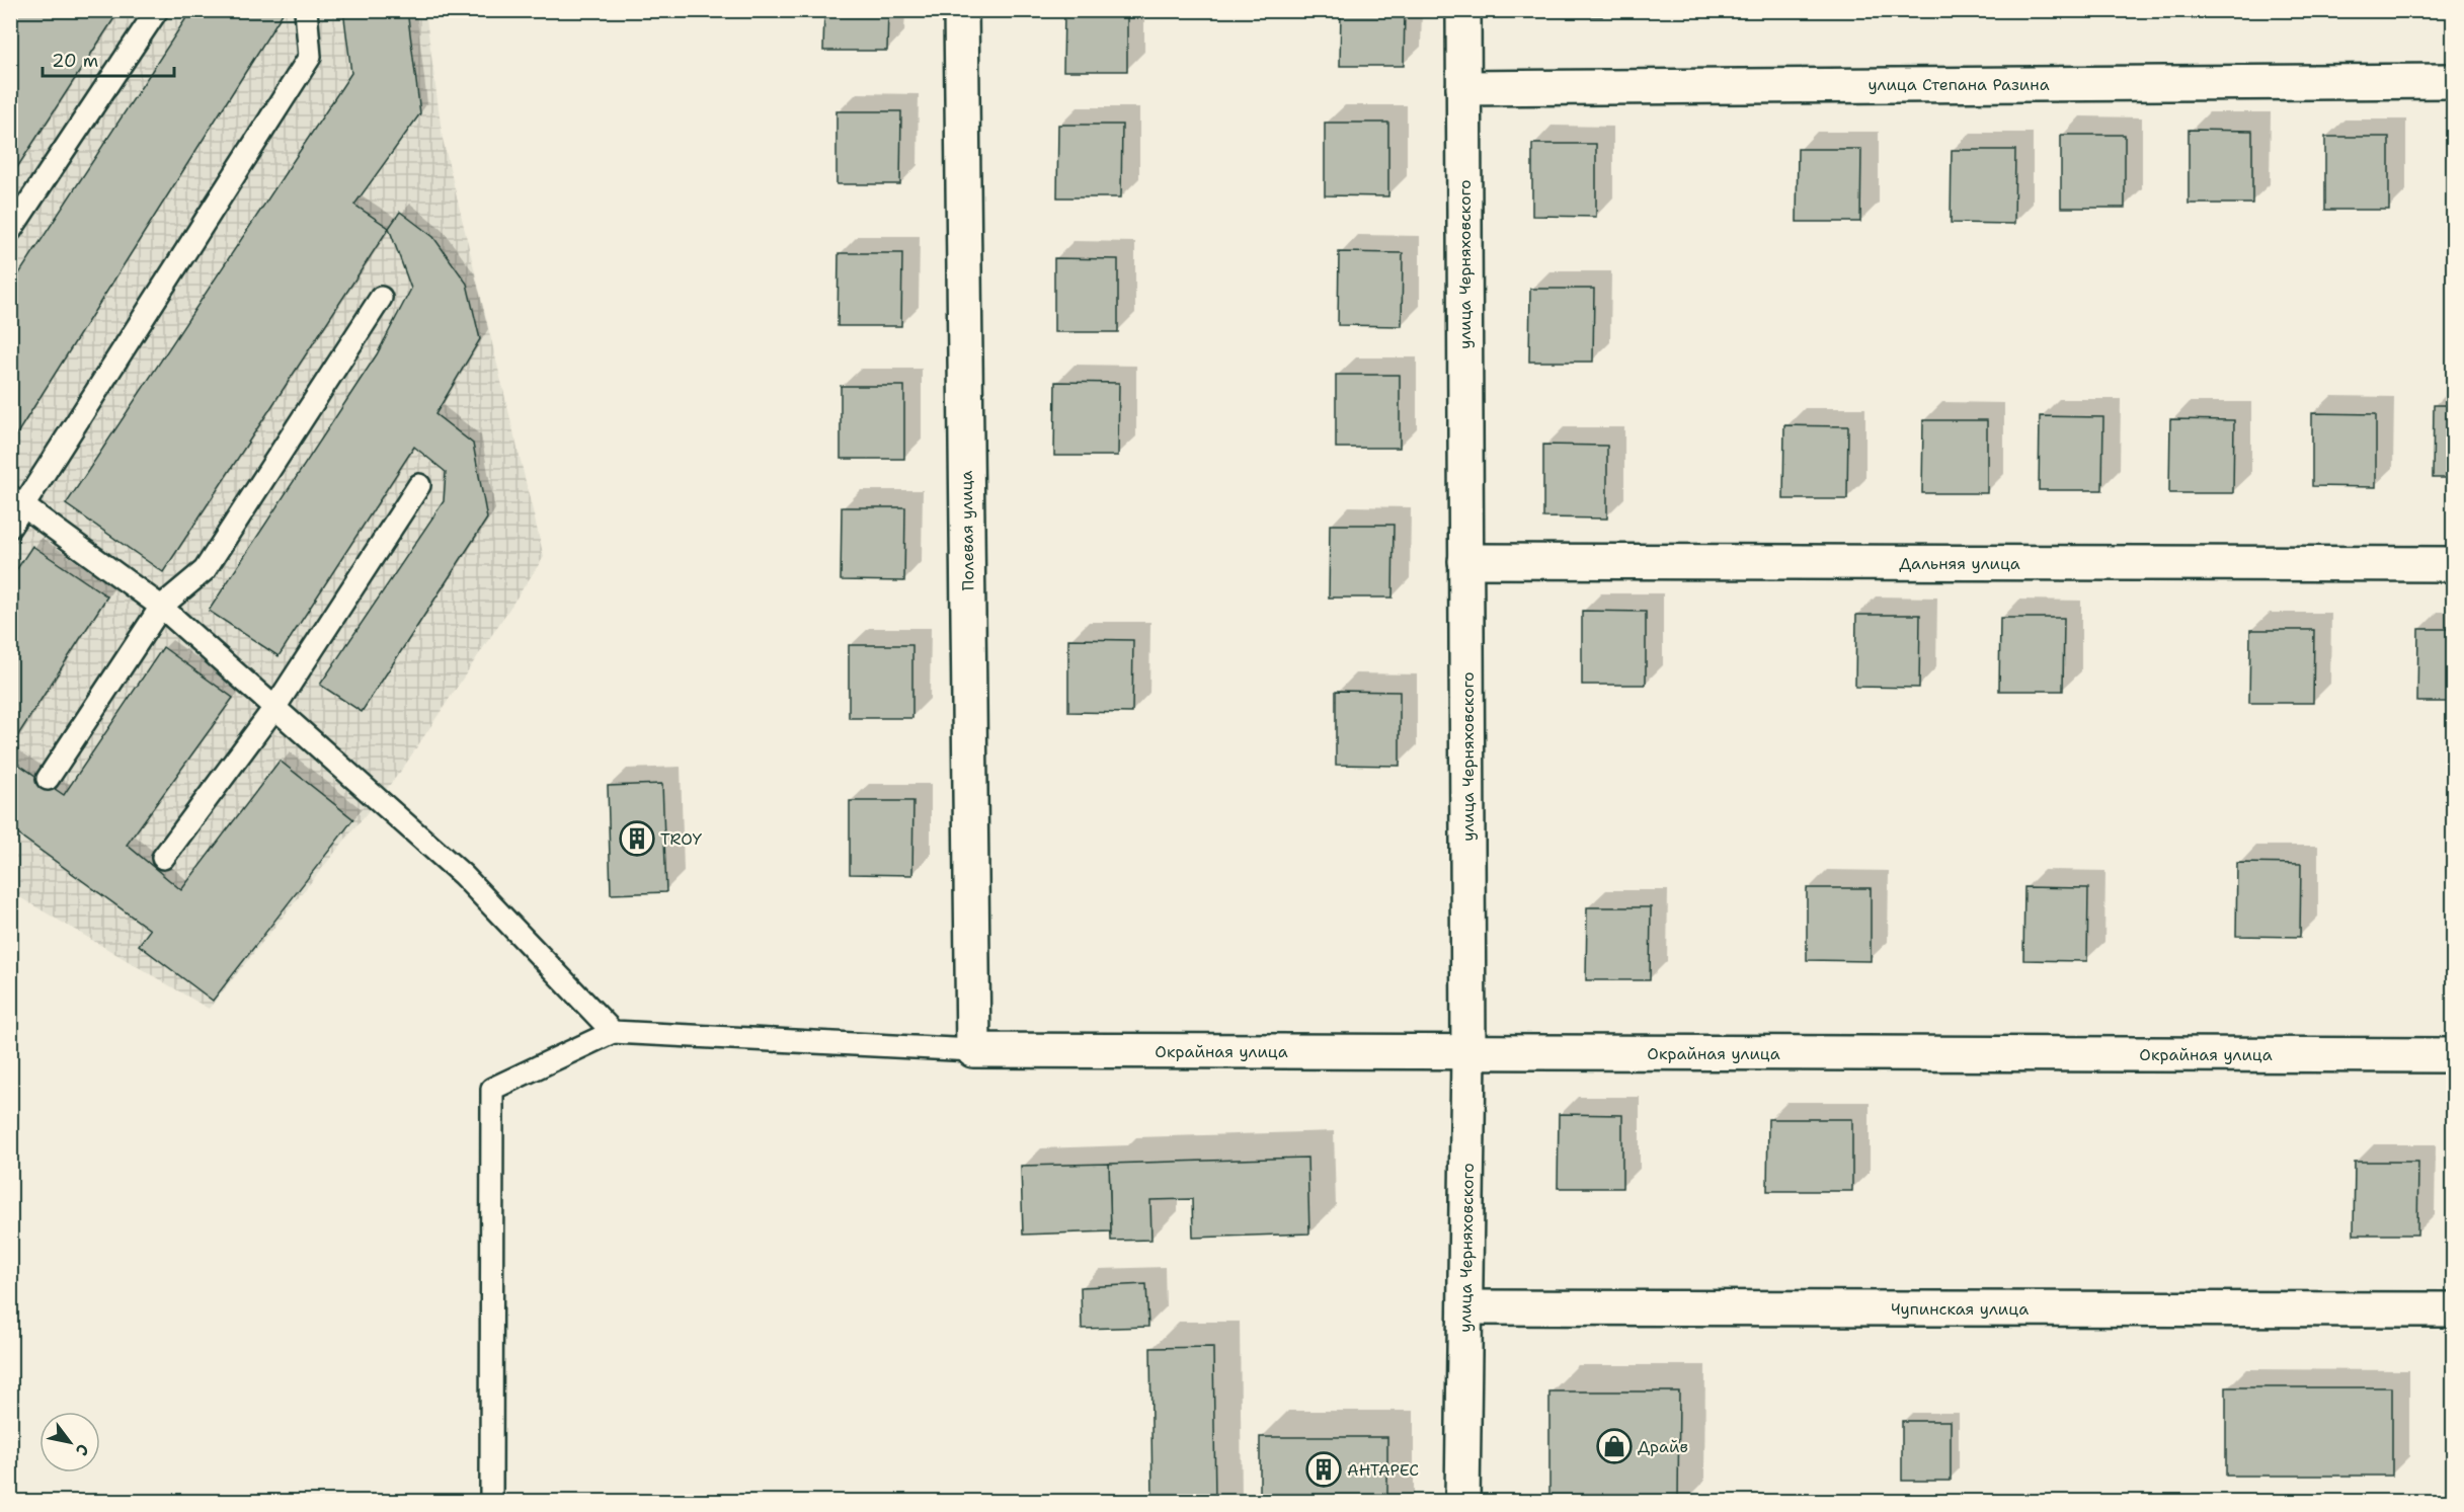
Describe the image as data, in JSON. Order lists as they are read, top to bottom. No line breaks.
{"streets":{"street":["улица Степана Разина","улица Черняховского","Полевая улица","Дальняя улица","Окрайная улица","Чупинская улица"]},"crossings":[["улица Степана Разина","улица Черняховского"],["улица Черняховского","Дальняя улица"],["улица Черняховского","Окрайная улица"],["улица Черняховского","Чупинская улица"],["Полевая улица","Окрайная улица"]],"places":{"building":["TROY","АНТАРЕС"],"shop":["Драйв"]},"scale_bar":"20 m","north":"bottom right"}
